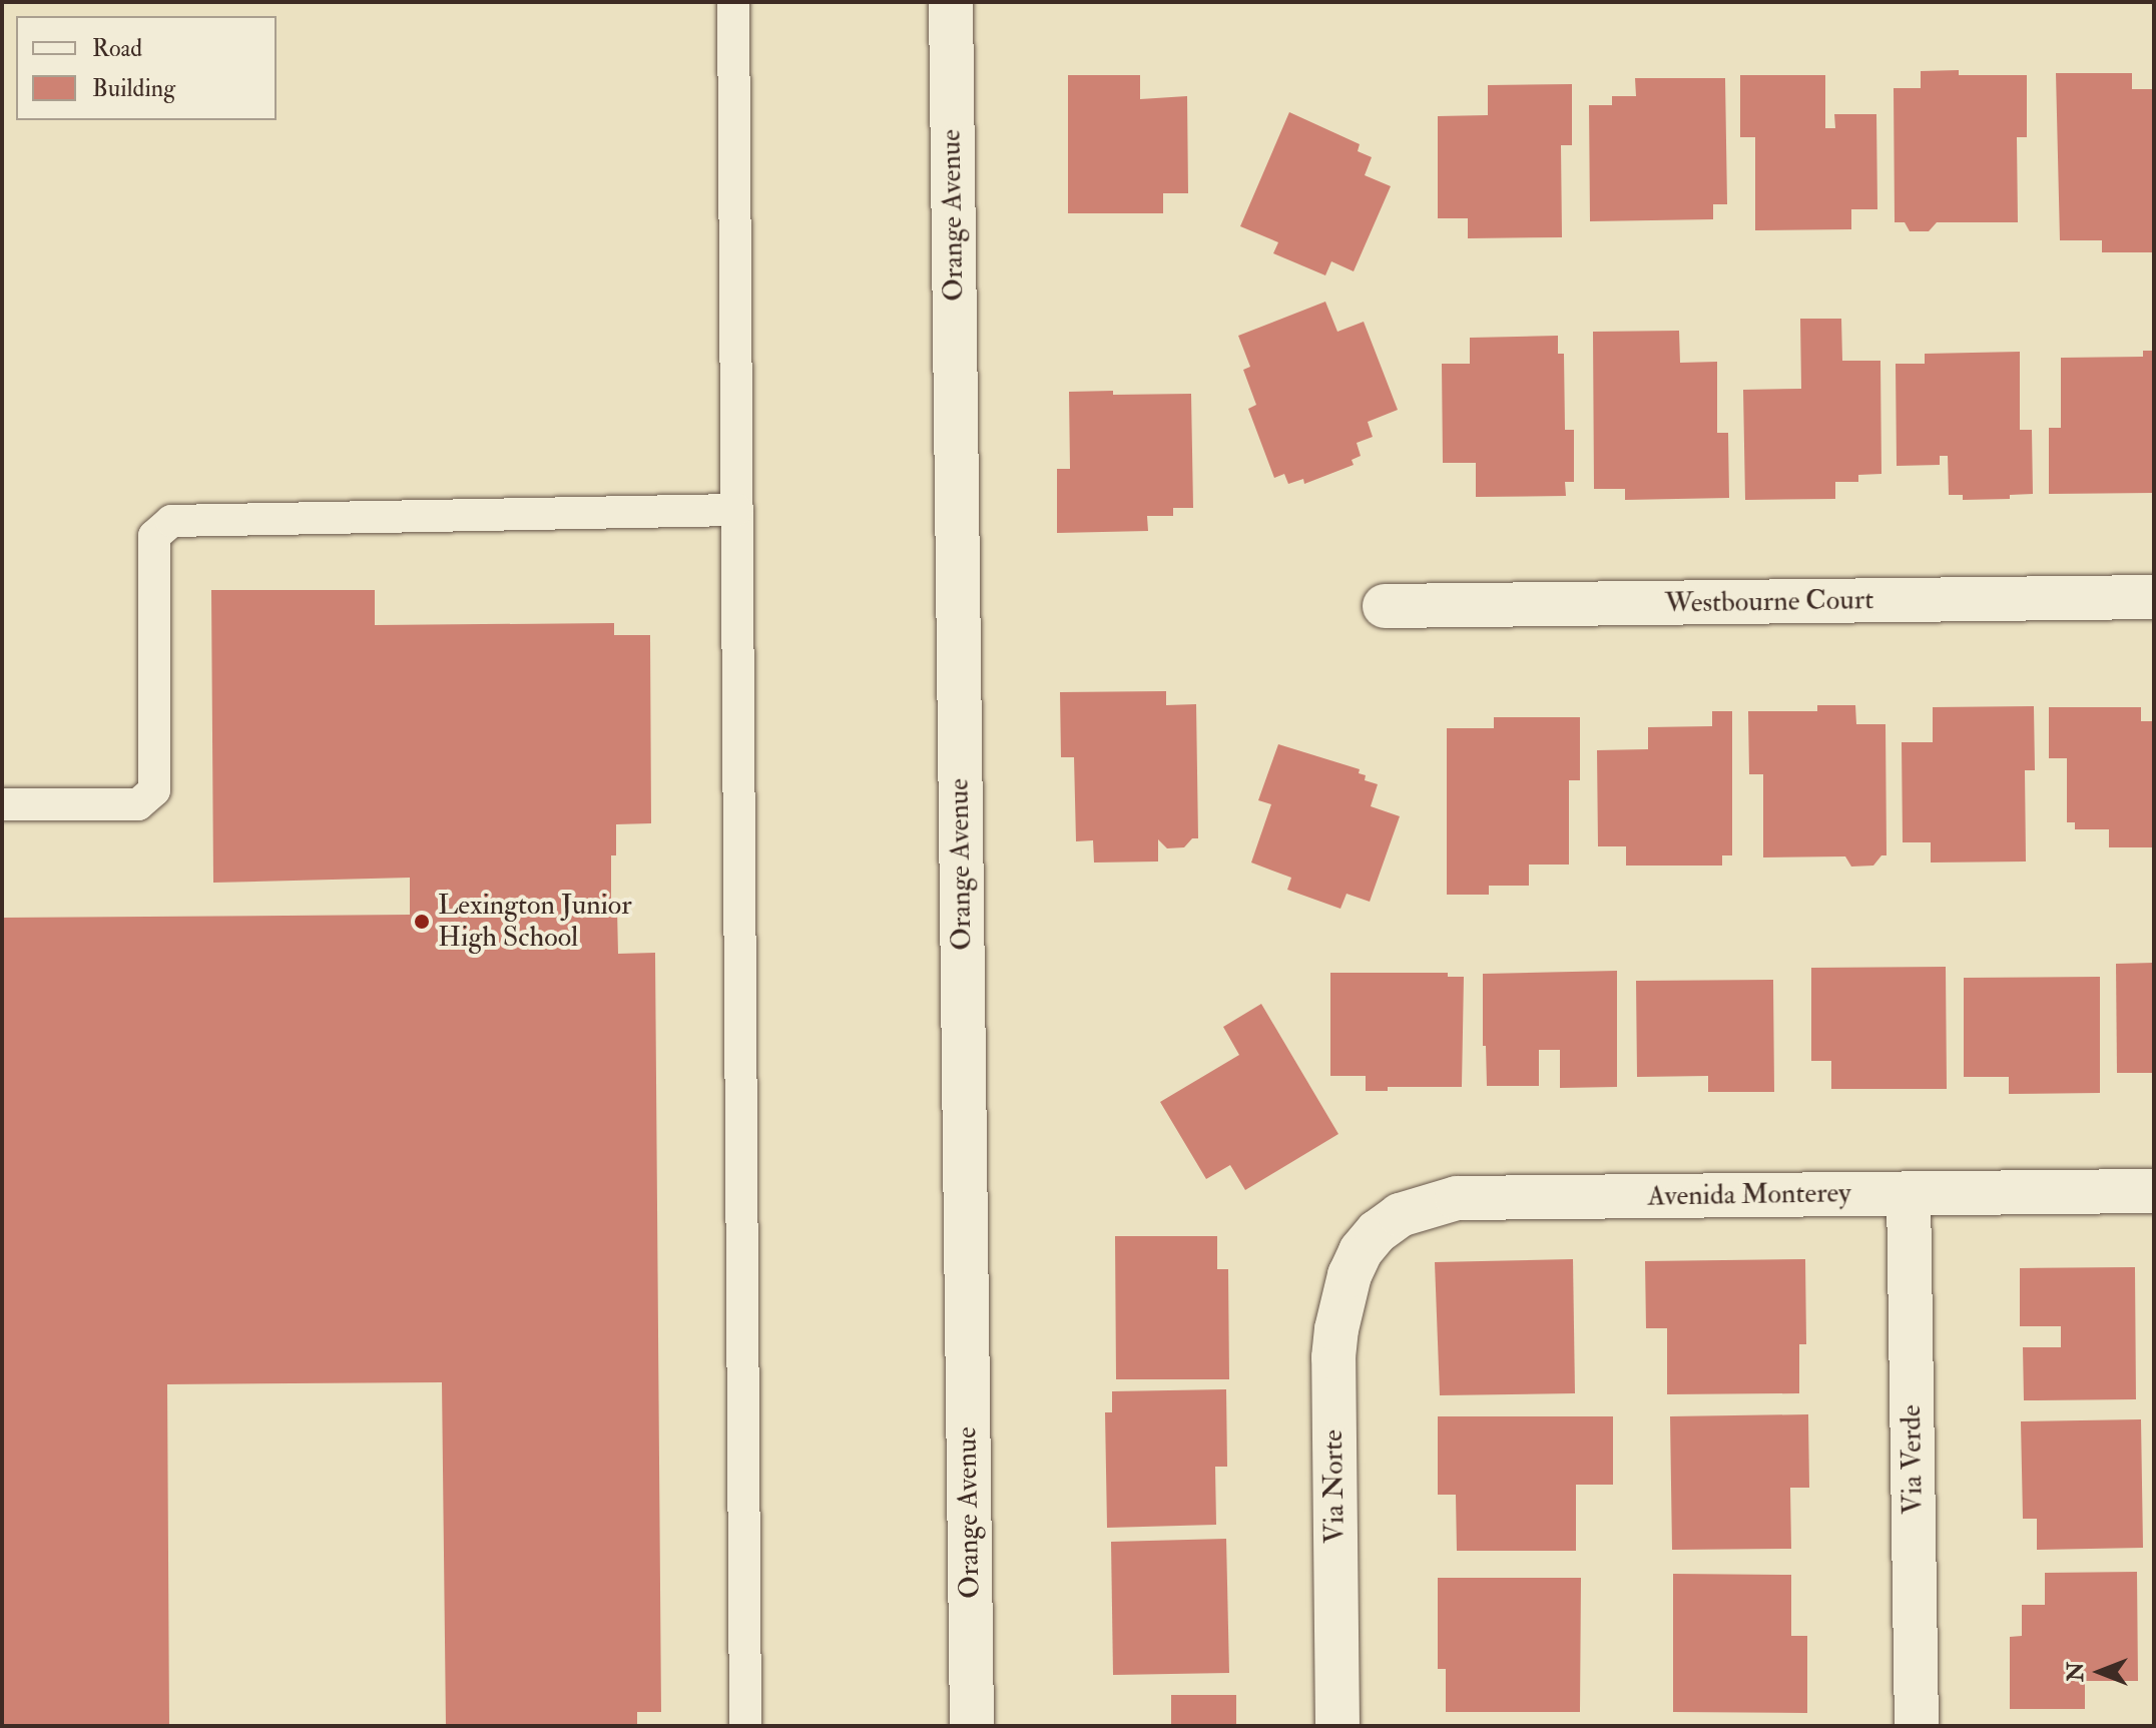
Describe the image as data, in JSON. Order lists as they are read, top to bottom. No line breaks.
{"streets":{"street":["Orange Avenue","Westbourne Court","Avenida Monterey","Via Verde","Via Norte"]},"crossings":[["Avenida Monterey","Via Verde"],["Avenida Monterey","Via Norte"]],"places":["Lexington Junior High School"],"legend":["Road","Building"],"north":"left"}
